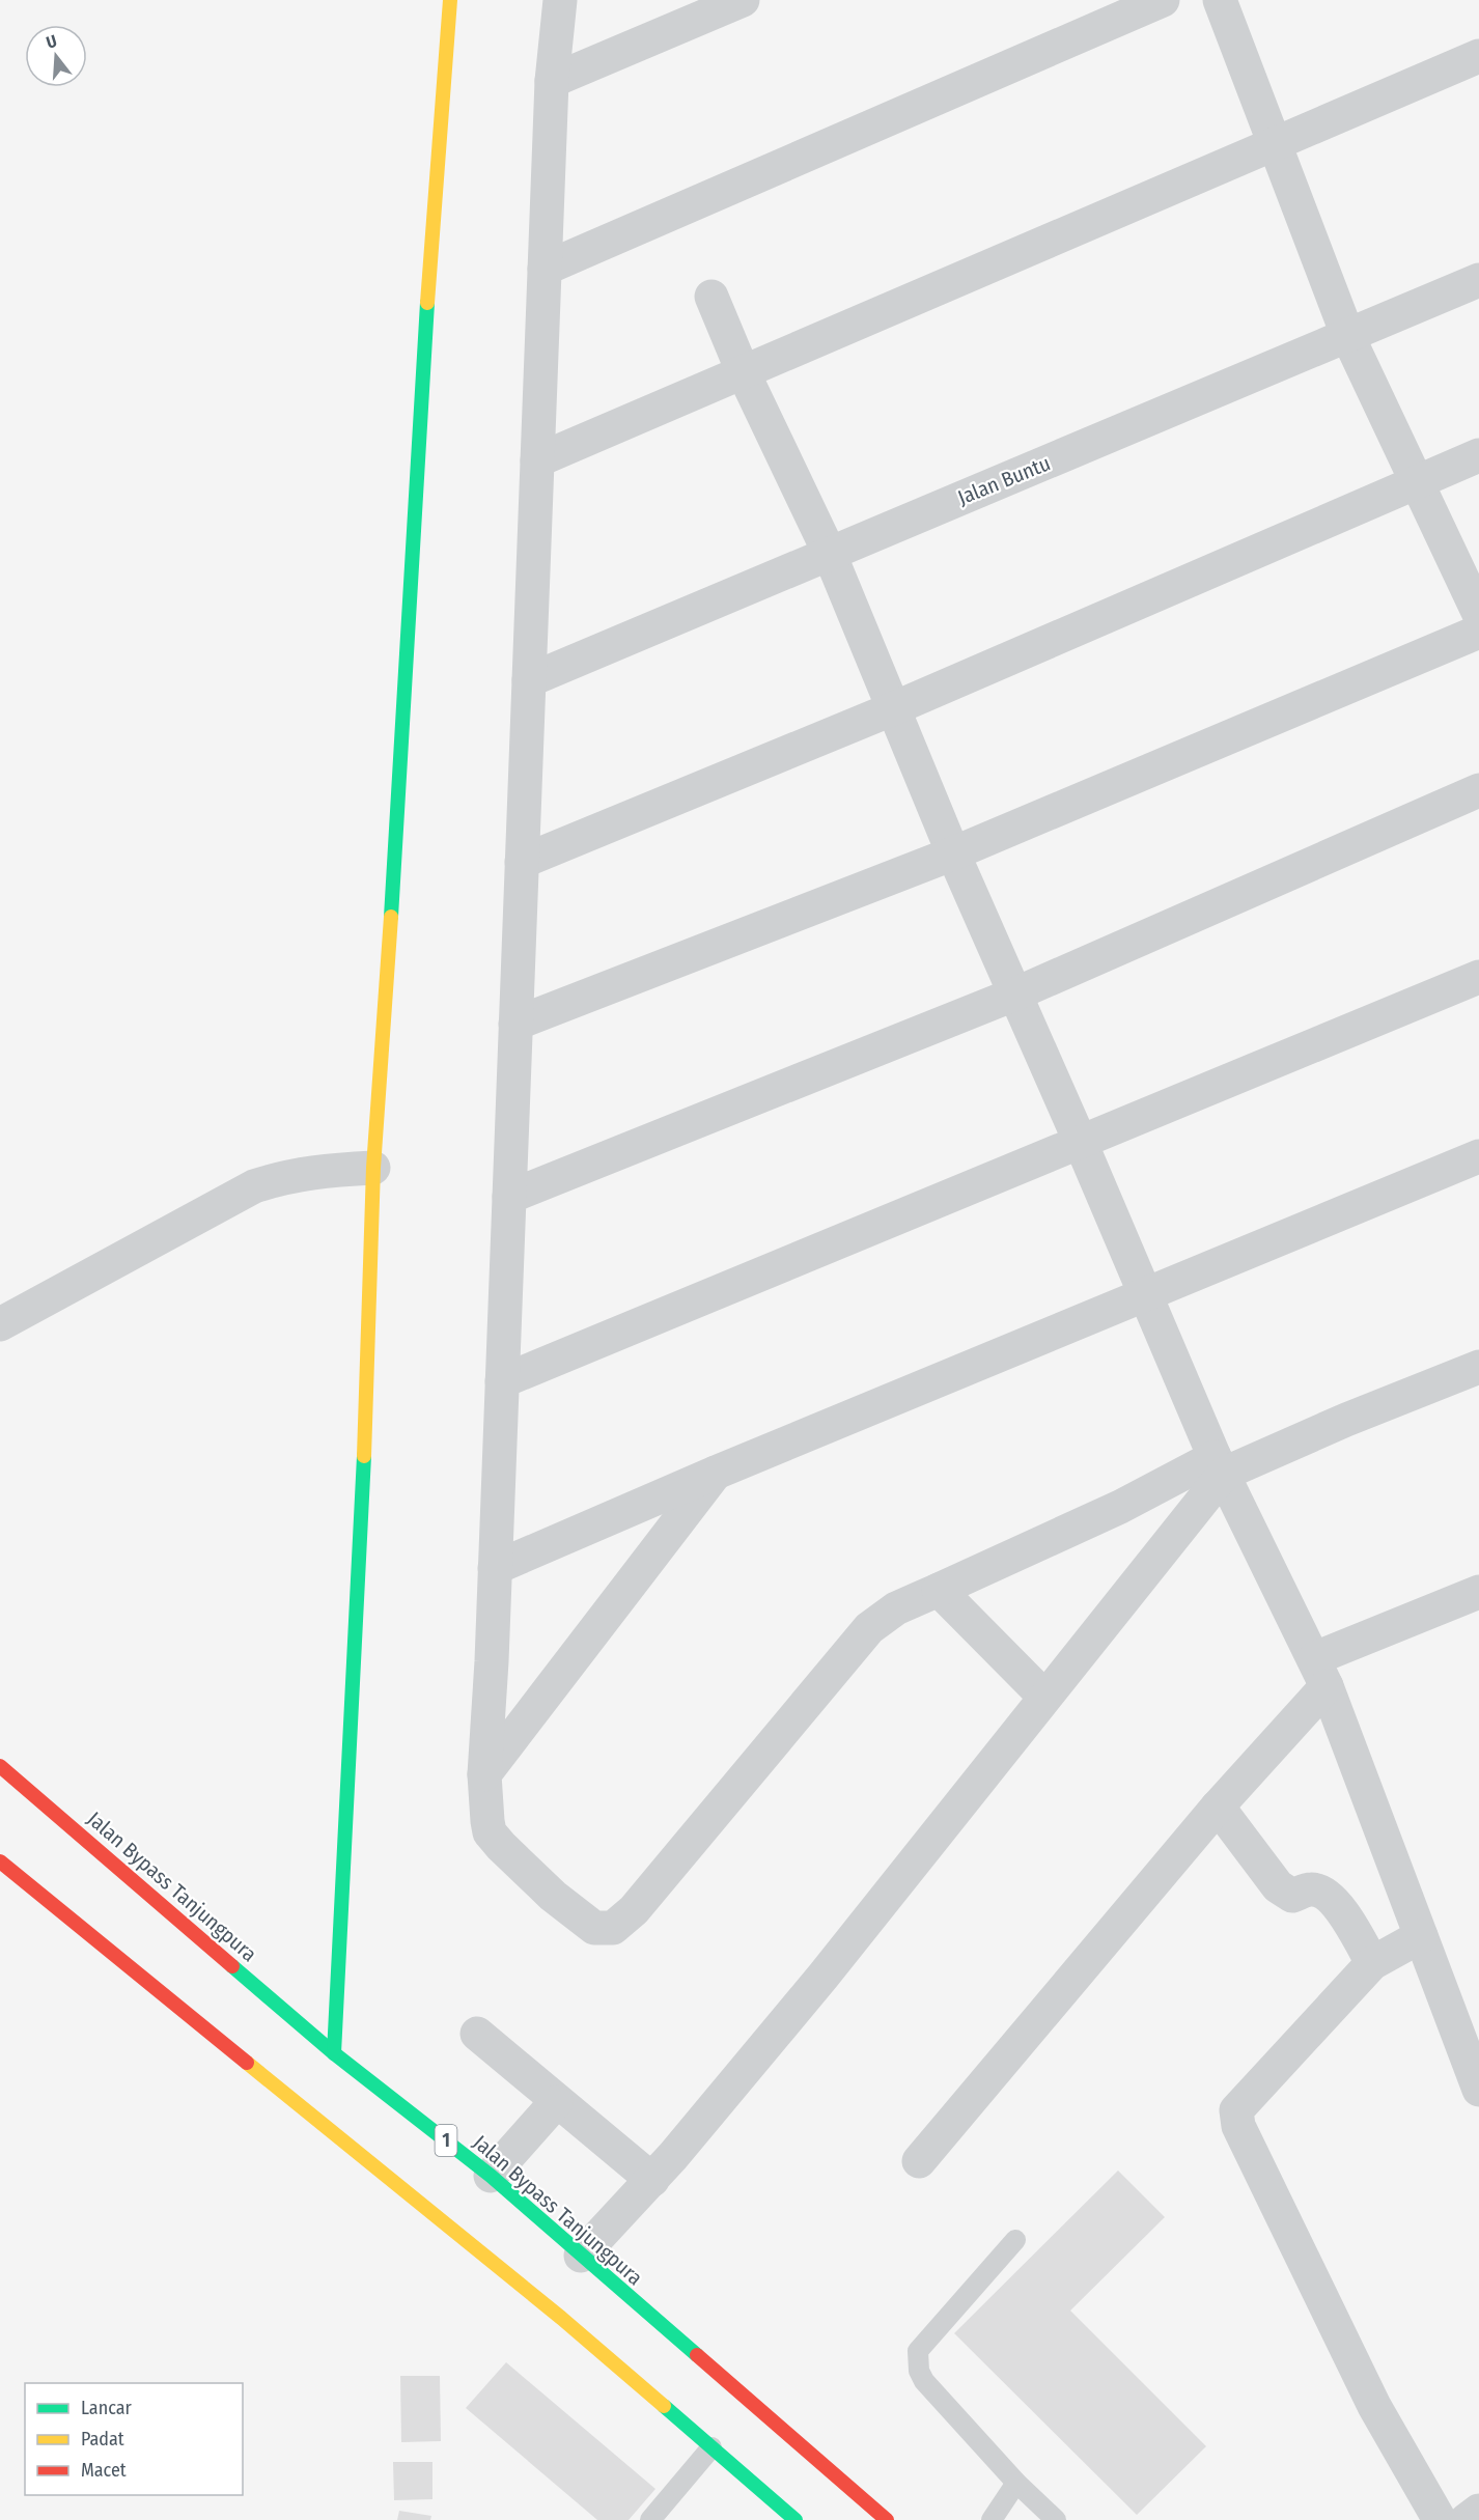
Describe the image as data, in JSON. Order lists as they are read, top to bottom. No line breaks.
{"streets":{"main road":["Jalan Bypass Tanjungpura","1"],"street":["Jalan Buntu"]},"legend":["Lancar","Padat","Macet"],"north":"top"}
